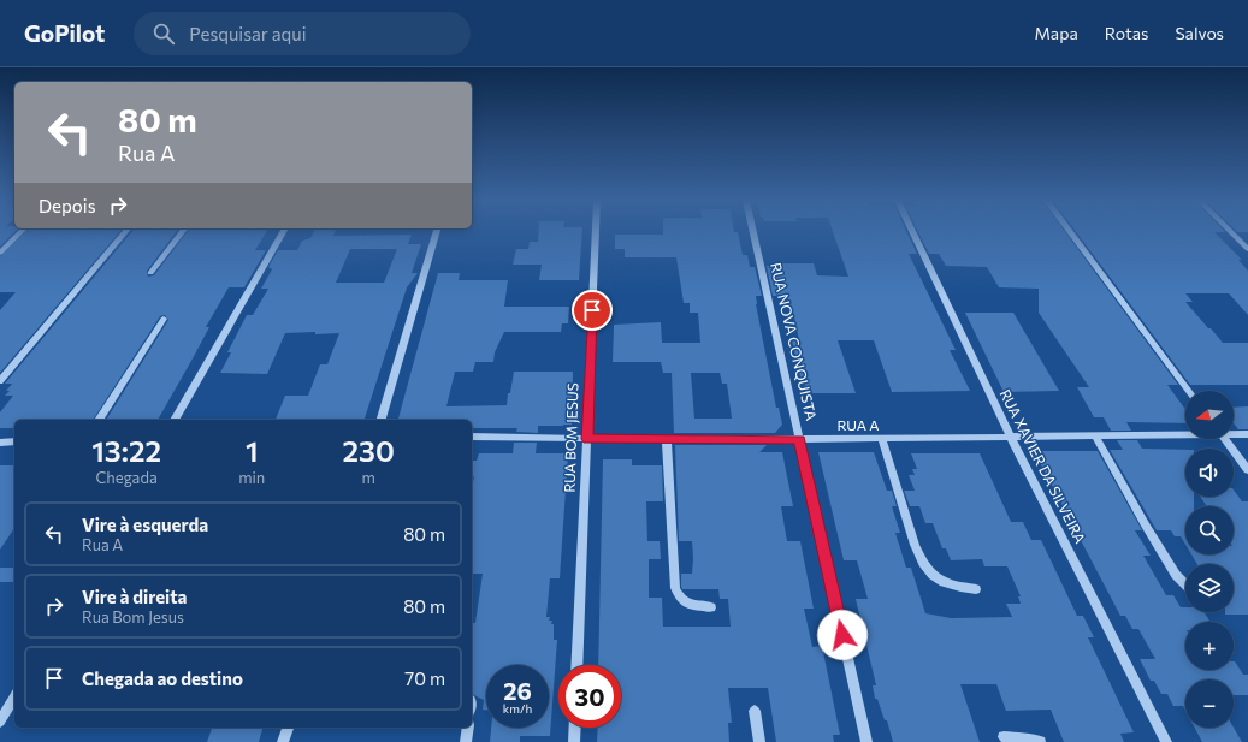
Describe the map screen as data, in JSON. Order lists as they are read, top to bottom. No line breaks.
{"streets":{"street":["RUA NOVA CONQUISTA","RUA A","RUA BOM JESUS","RUA XAVIER DA SILVEIRA"]},"crossings":[["RUA NOVA CONQUISTA","RUA A"],["RUA A","RUA BOM JESUS"],["RUA A","RUA XAVIER DA SILVEIRA"]],"north":"left","page":{"header":"GoPilot","search":"Pesquisar aqui","nav":["Mapa","Rotas","Salvos"],"turn":["80 m","Rua A"],"then":"Depois","map_buttons":["+","−"],"eta":["13:22","Chegada","1","min","230","m"],"list":[{"name":"Vire à esquerda","note":"Rua A","value":"80 m"},{"name":"Vire à direita","note":"Rua Bom Jesus","value":"80 m"},{"name":"Chegada ao destino","value":"70 m"}],"speed":"26 km/h","limit":"30"}}
